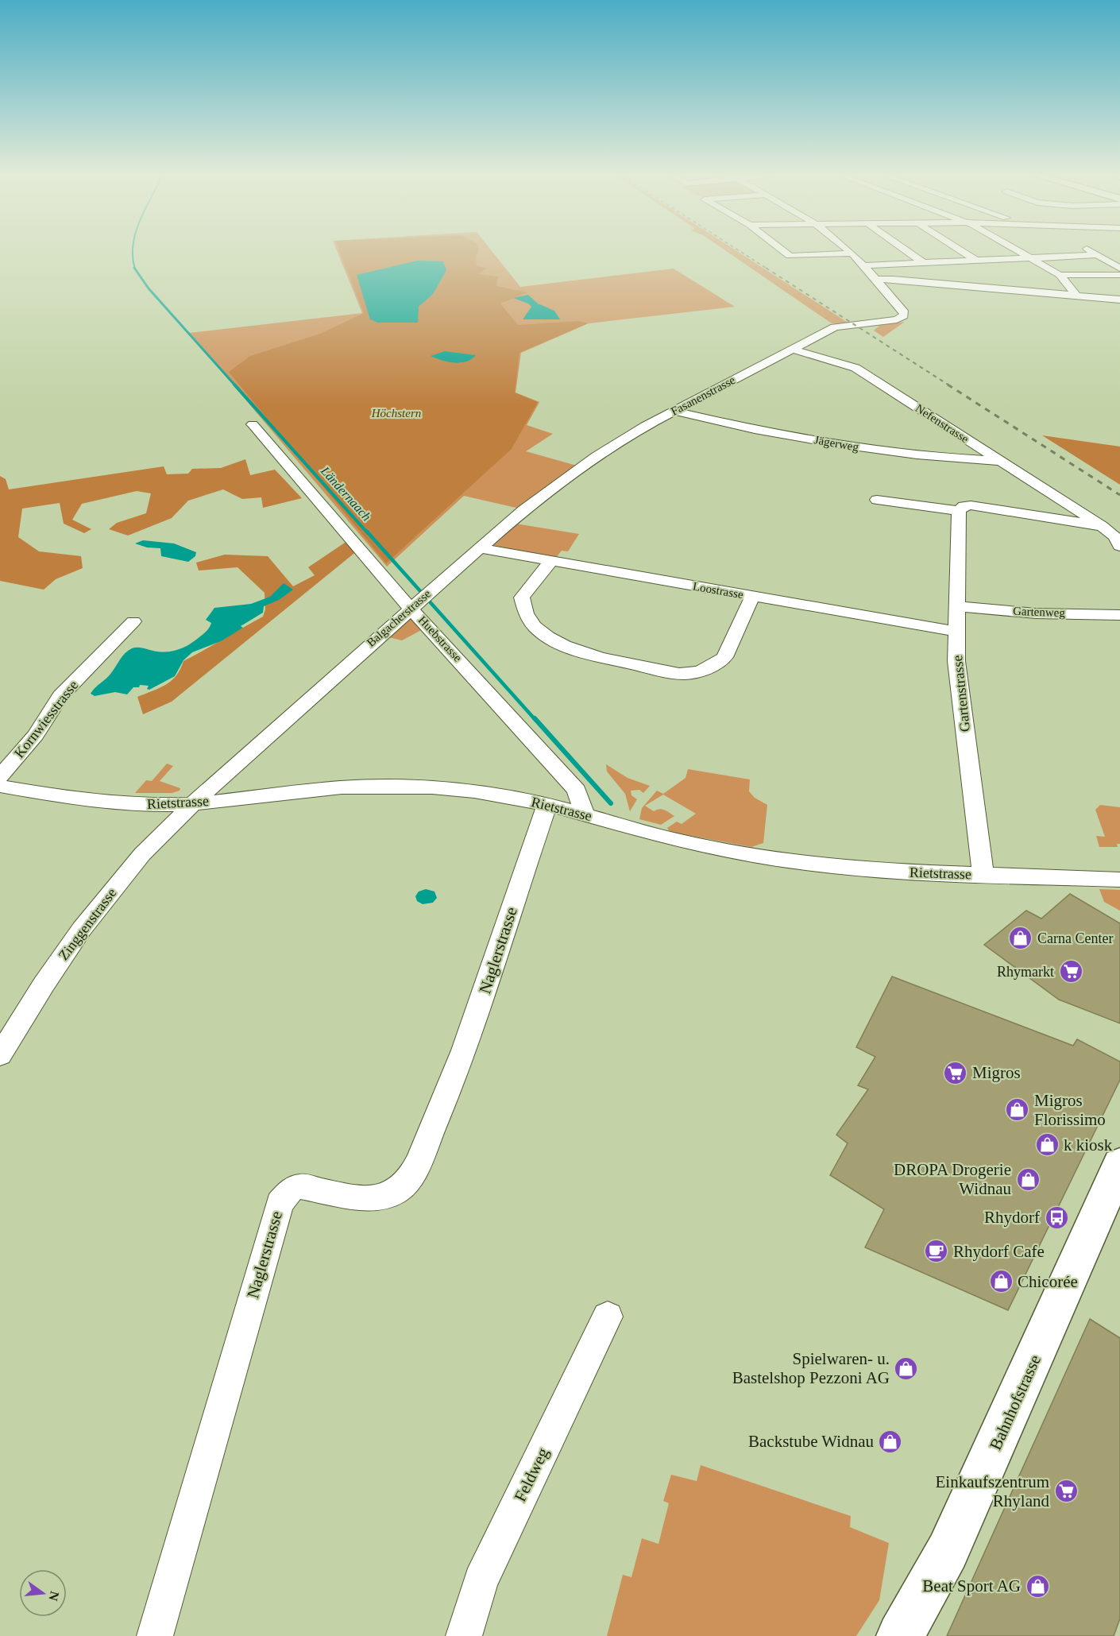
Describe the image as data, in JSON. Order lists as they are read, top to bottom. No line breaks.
{"streets":{"main road":["Bahnhofstrasse"],"street":["Fasanenstrasse","Nefenstrasse","Jägerweg","Loostrasse","Gartenweg","Balgacherstrasse","Huebstrasse","Gartenstrasse","Kornwiesstrasse","Rietstrasse","Zinggenstrasse","Naglerstrasse","Feldweg"]},"crossings":[["Fasanenstrasse","Nefenstrasse"],["Fasanenstrasse","Jägerweg"],["Fasanenstrasse","Balgacherstrasse"],["Nefenstrasse","Jägerweg"],["Loostrasse","Balgacherstrasse"],["Loostrasse","Gartenstrasse"],["Gartenweg","Gartenstrasse"],["Balgacherstrasse","Huebstrasse"],["Balgacherstrasse","Rietstrasse"],["Balgacherstrasse","Zinggenstrasse"],["Huebstrasse","Rietstrasse"],["Gartenstrasse","Rietstrasse"],["Rietstrasse","Zinggenstrasse"],["Rietstrasse","Naglerstrasse"]],"water":["Ländernaach"],"parks":["Höchstern"],"places":{"shop":["Carna Center","Migros Florissimo","k kiosk","DROPA Drogerie Widnau","Chicorée","Spielwaren- u. Bastelshop Pezzoni AG","Backstube Widnau","Beat Sport AG"],"supermarket":["Rhymarkt","Migros","Einkaufszentrum Rhyland"],"bus stop":["Rhydorf"],"cafe":["Rhydorf Cafe"]},"north":"right"}
